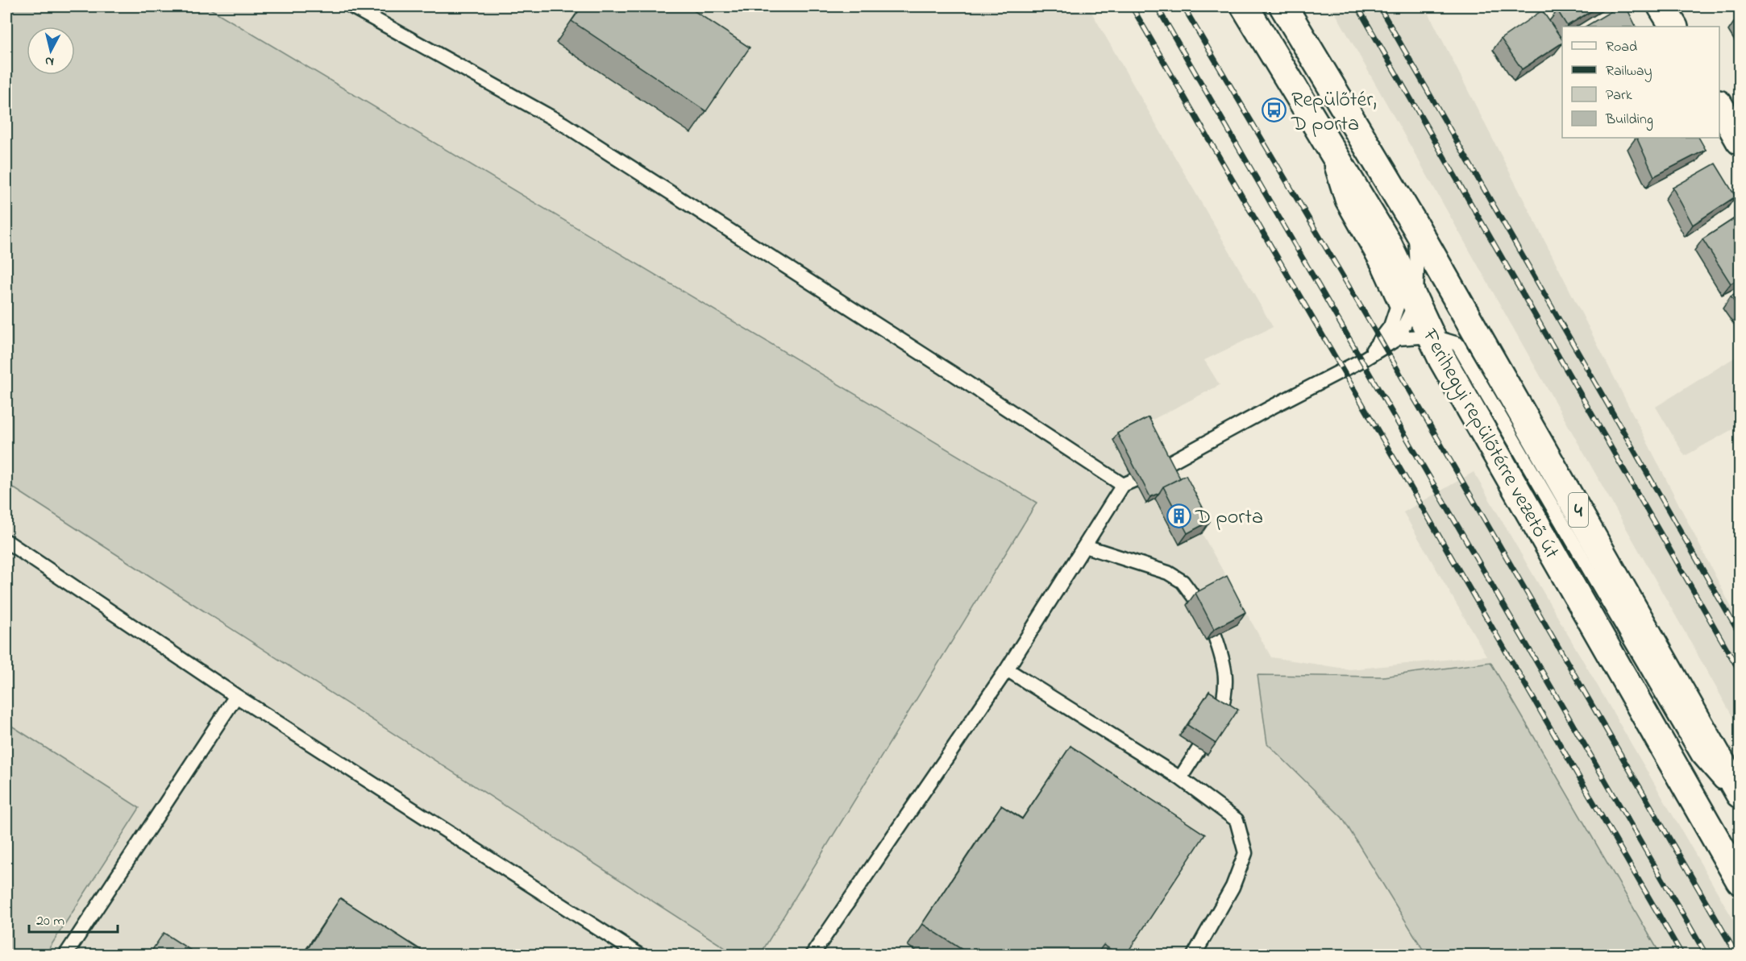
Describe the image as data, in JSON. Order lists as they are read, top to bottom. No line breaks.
{"streets":{"main road":["Ferihegyi repülőtérre vezető út","4"]},"places":{"bus stop":["Repülőtér, D porta"],"building":["D porta"]},"legend":["Road","Railway","Park","Building"],"scale_bar":"20 m","north":"bottom"}
